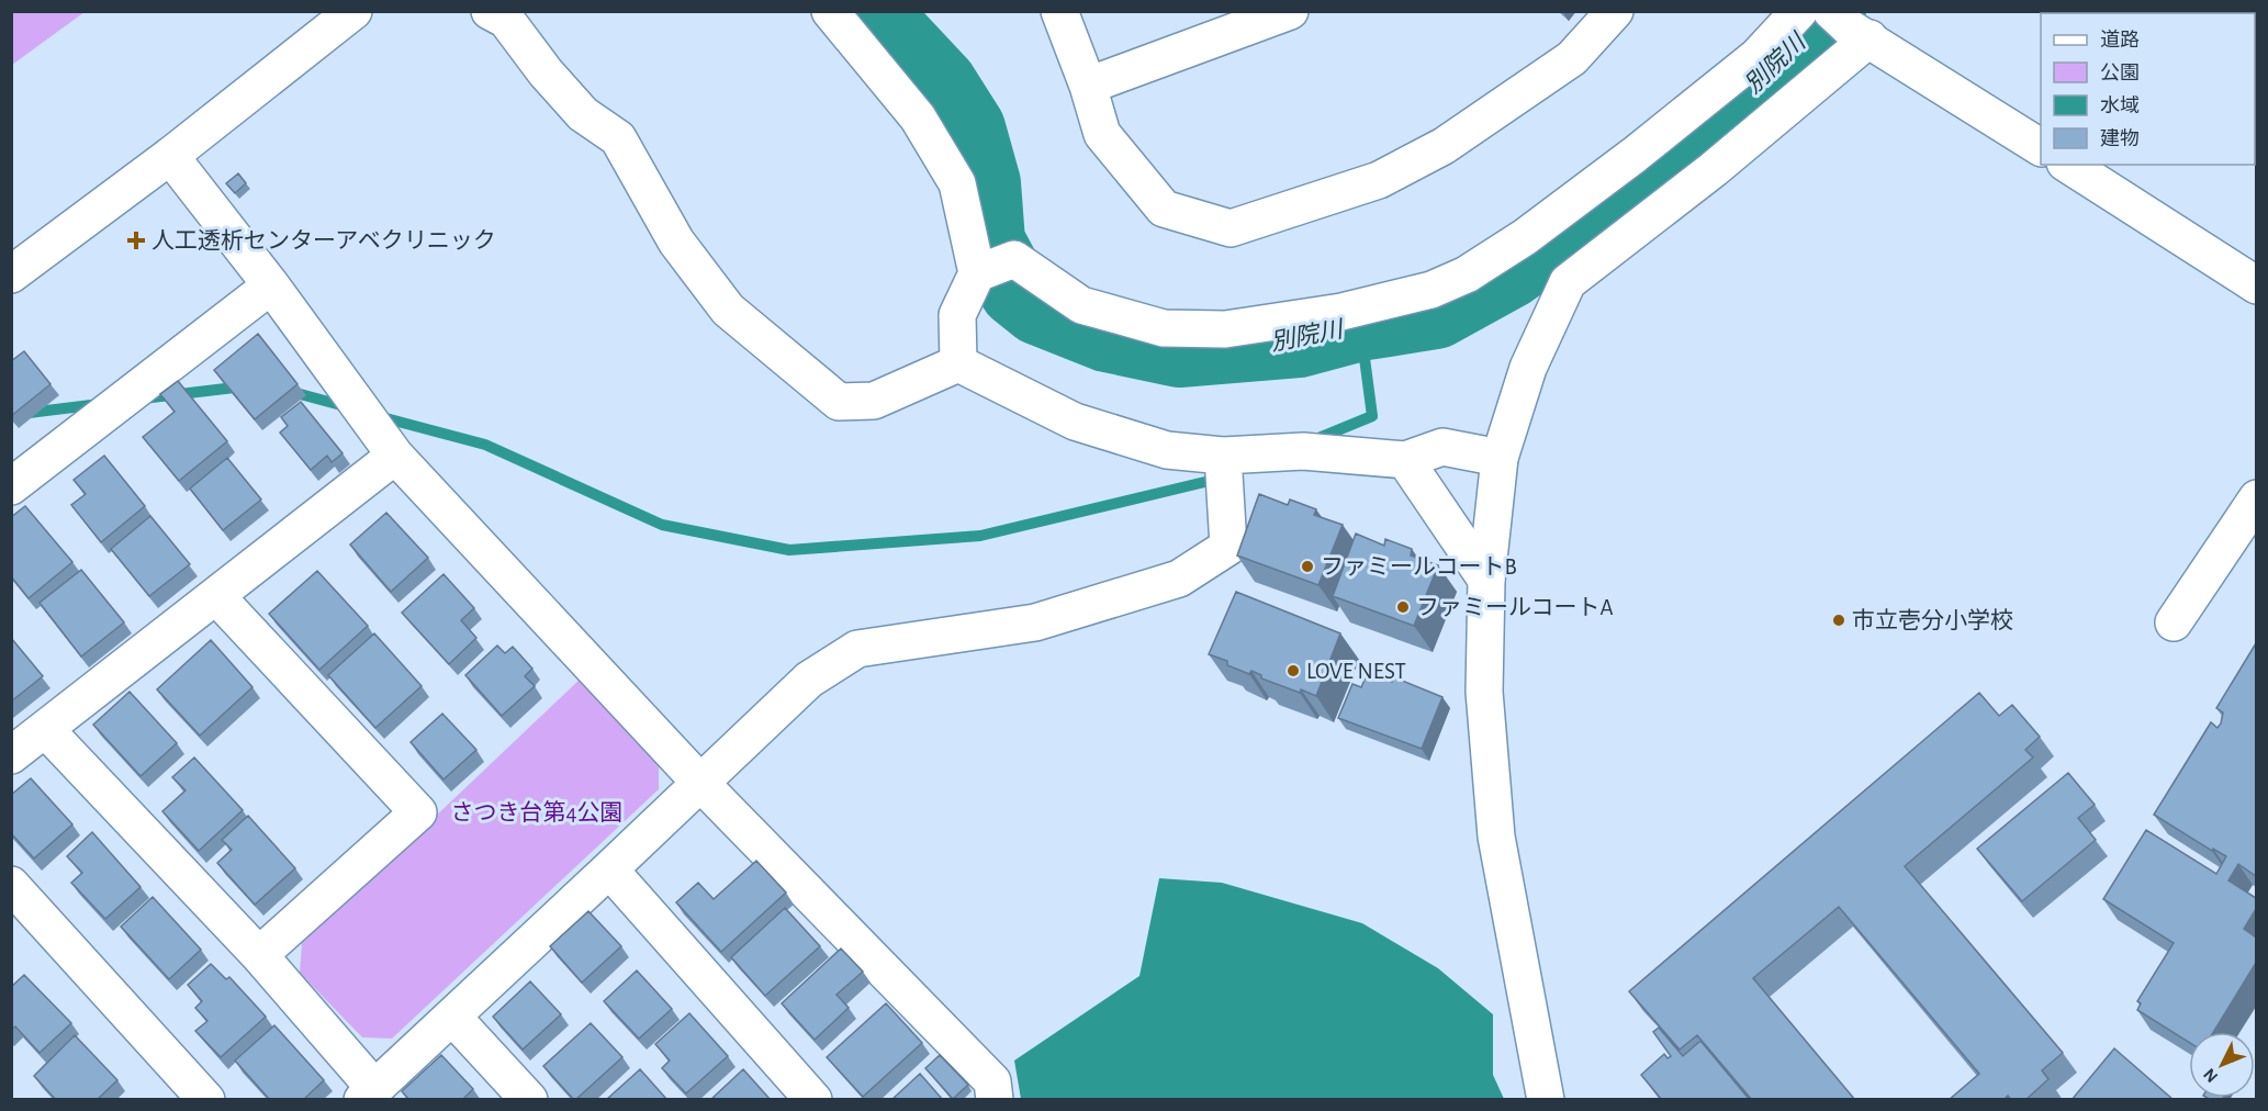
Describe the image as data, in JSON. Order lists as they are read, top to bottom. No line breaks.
{"water":["別院川"],"parks":["さつき台第4公園"],"places":{"health":["人工透析センターアベクリニック"],"other":["ファミールコートB","ファミールコートA","市立壱分小学校","LOVE NEST"]},"legend":["道路","公園","水域","建物"],"north":"bottom left"}
